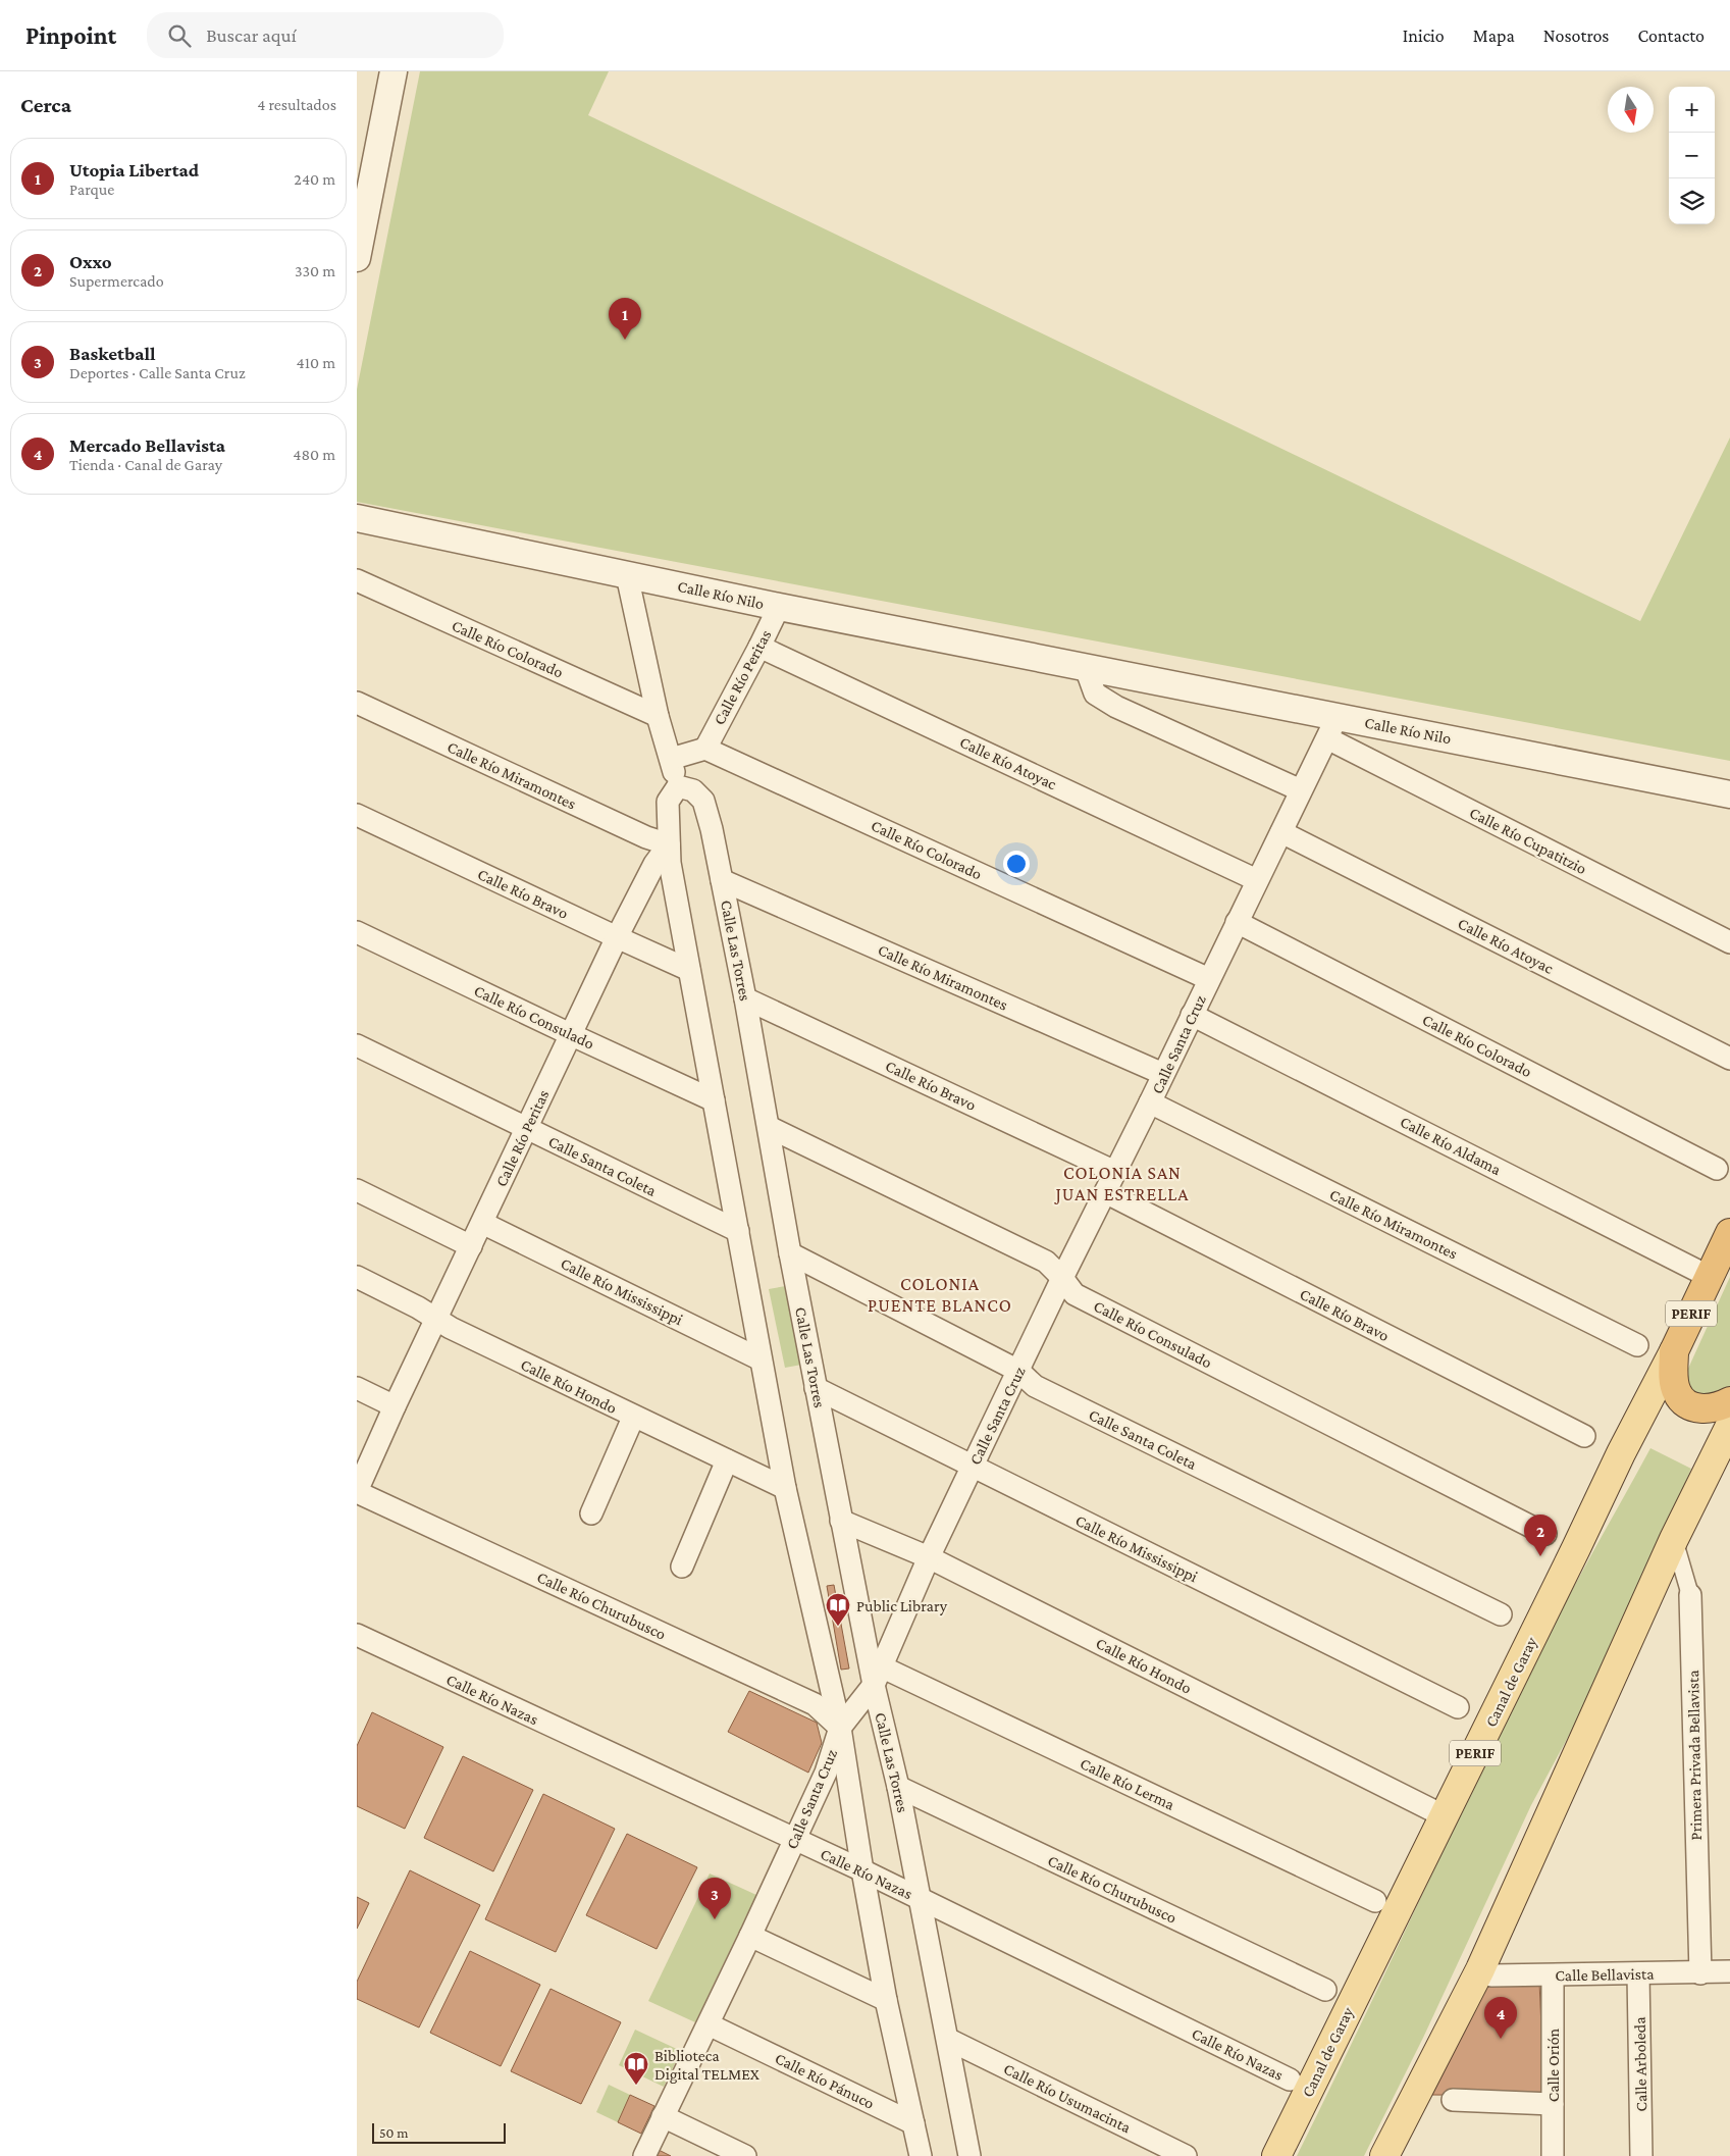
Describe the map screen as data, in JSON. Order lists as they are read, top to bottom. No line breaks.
{"streets":{"highway":["PERIF","Canal de Garay"],"street":["Calle Río Nilo","Calle Río Colorado","Calle Río Peritas","Calle Río Atoyac","Calle Río Miramontes","Calle Río Cupatitzio","Calle Río Bravo","Calle Las Torres","Calle Río Consulado","Calle Santa Cruz","Calle Río Aldama","Calle Santa Coleta","Calle Río Mississippi","Calle Río Hondo","Calle Río Churubusco","Calle Río Nazas","Primera Privada Bellavista","Calle Río Lerma","Calle Bellavista","Calle Arboleda","Calle Orión","Calle Río Pánuco","Calle Río Usumacinta"]},"crossings":[["Calle Río Nilo","Calle Río Peritas"],["Calle Río Nilo","Calle Río Cupatitzio"],["Calle Río Nilo","Calle Santa Cruz"],["Calle Río Colorado","Calle Río Peritas"],["Calle Río Colorado","Calle Santa Cruz"],["Calle Río Peritas","Calle Río Atoyac"],["Calle Río Peritas","Calle Río Miramontes"],["Calle Río Peritas","Calle Río Bravo"],["Calle Río Peritas","Calle Río Consulado"],["Calle Río Peritas","Calle Santa Coleta"],["Calle Río Peritas","Calle Río Mississippi"],["Calle Río Peritas","Calle Río Hondo"],["Calle Río Peritas","Calle Río Churubusco"],["Calle Río Atoyac","Calle Santa Cruz"],["Calle Río Miramontes","Calle Las Torres"],["Calle Río Miramontes","Calle Santa Cruz"],["Calle Río Cupatitzio","Calle Santa Cruz"],["Calle Río Bravo","Calle Las Torres"],["Calle Río Bravo","Calle Santa Cruz"],["Calle Las Torres","Calle Río Consulado"],["Calle Las Torres","Calle Santa Cruz"],["Calle Las Torres","Calle Santa Coleta"],["Calle Las Torres","Calle Río Mississippi"],["Calle Las Torres","Calle Río Hondo"],["Calle Las Torres","Calle Río Churubusco"],["Calle Las Torres","Calle Río Nazas"],["Calle Las Torres","Calle Río Lerma"],["Calle Las Torres","Calle Río Usumacinta"],["Calle Río Consulado","Calle Santa Cruz"],["Calle Santa Cruz","Calle Río Aldama"],["Calle Santa Cruz","Calle Santa Coleta"],["Calle Santa Cruz","Calle Río Mississippi"],["Calle Santa Cruz","Calle Río Hondo"],["Calle Santa Cruz","Calle Río Churubusco"],["Calle Santa Cruz","Calle Río Nazas"],["Calle Santa Cruz","Calle Río Lerma"],["Calle Santa Cruz","Calle Río Pánuco"],["Calle Río Aldama","Canal de Garay"],["Calle Río Hondo","Canal de Garay"],["Primera Privada Bellavista","Calle Bellavista"],["Calle Bellavista","Calle Arboleda"],["Calle Bellavista","Calle Orión"]],"districts":["COLONIA SAN JUAN ESTRELLA","COLONIA PUENTE BLANCO"],"places":{"library":["Public Library","Biblioteca Digital TELMEX"]},"scale_bar":"50 m","north":"bottom","page":{"header":"Pinpoint","search":"Buscar aquí","nav":["Inicio","Mapa","Nosotros","Contacto"],"heading":["Cerca","4 resultados"],"map_buttons":["+","−"],"list":[{"mark":"1","name":"Utopia Libertad","note":"Parque","value":"240 m"},{"mark":"2","name":"Oxxo","note":"Supermercado","value":"330 m"},{"mark":"3","name":"Basketball","note":"Deportes · Calle Santa Cruz","value":"410 m"},{"mark":"4","name":"Mercado Bellavista","note":"Tienda · Canal de Garay","value":"480 m"}],"pins":["1","2","3","4"],"scale":"50 m"}}
